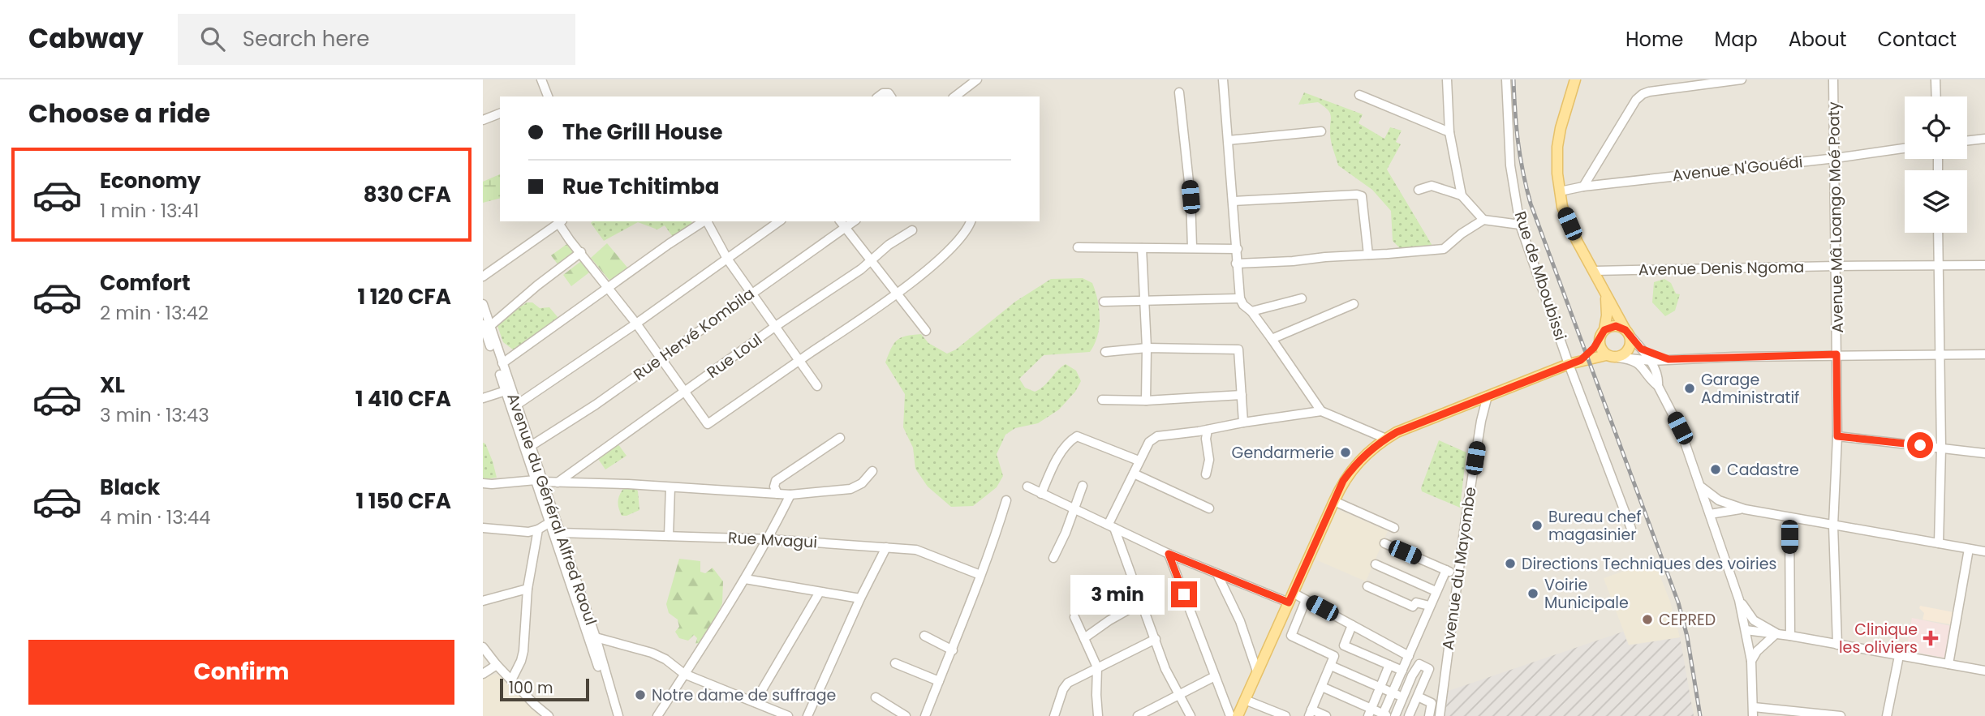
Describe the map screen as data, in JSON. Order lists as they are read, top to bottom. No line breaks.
{"streets":{"street":["Avenue N'Gouédi","Avenue Mâ Loango Moé Poaty","Avenue Denis Ngoma","Rue de Mboubissi","Rue Hervé Kombila","Rue Loul","Avenue du Général Alfred Raoul","Rue Mvagui","Avenue du Mayombe"]},"crossings":[["Avenue N'Gouédi","Avenue Mâ Loango Moé Poaty"],["Avenue Mâ Loango Moé Poaty","Avenue Denis Ngoma"],["Rue Hervé Kombila","Avenue du Général Alfred Raoul"],["Avenue du Général Alfred Raoul","Rue Mvagui"]],"places":{"other":["Garage Administratif","Gendarmerie","Cadastre","Bureau chef magasinier","Directions Techniques des voiries","Voirie Municipale","CEPRED","Notre dame de suffrage"],"health":["Clinique les oliviers"]},"scale_bar":"100 m","page":{"header":"Cabway","search":"Search here","nav":["Home","Map","About","Contact"],"heading":"Choose a ride","banner":["The Grill House","Rue Tchitimba"],"list":[{"name":"Economy","note":"1 min · 13:41","value":"830 CFA"},{"name":"Comfort","note":"2 min · 13:42","value":"1 120 CFA"},{"name":"XL","note":"3 min · 13:43","value":"1 410 CFA"},{"name":"Black","note":"4 min · 13:44","value":"1 150 CFA"}],"bubble":"3 min","buttons":"Confirm","scale":"100 m"}}
